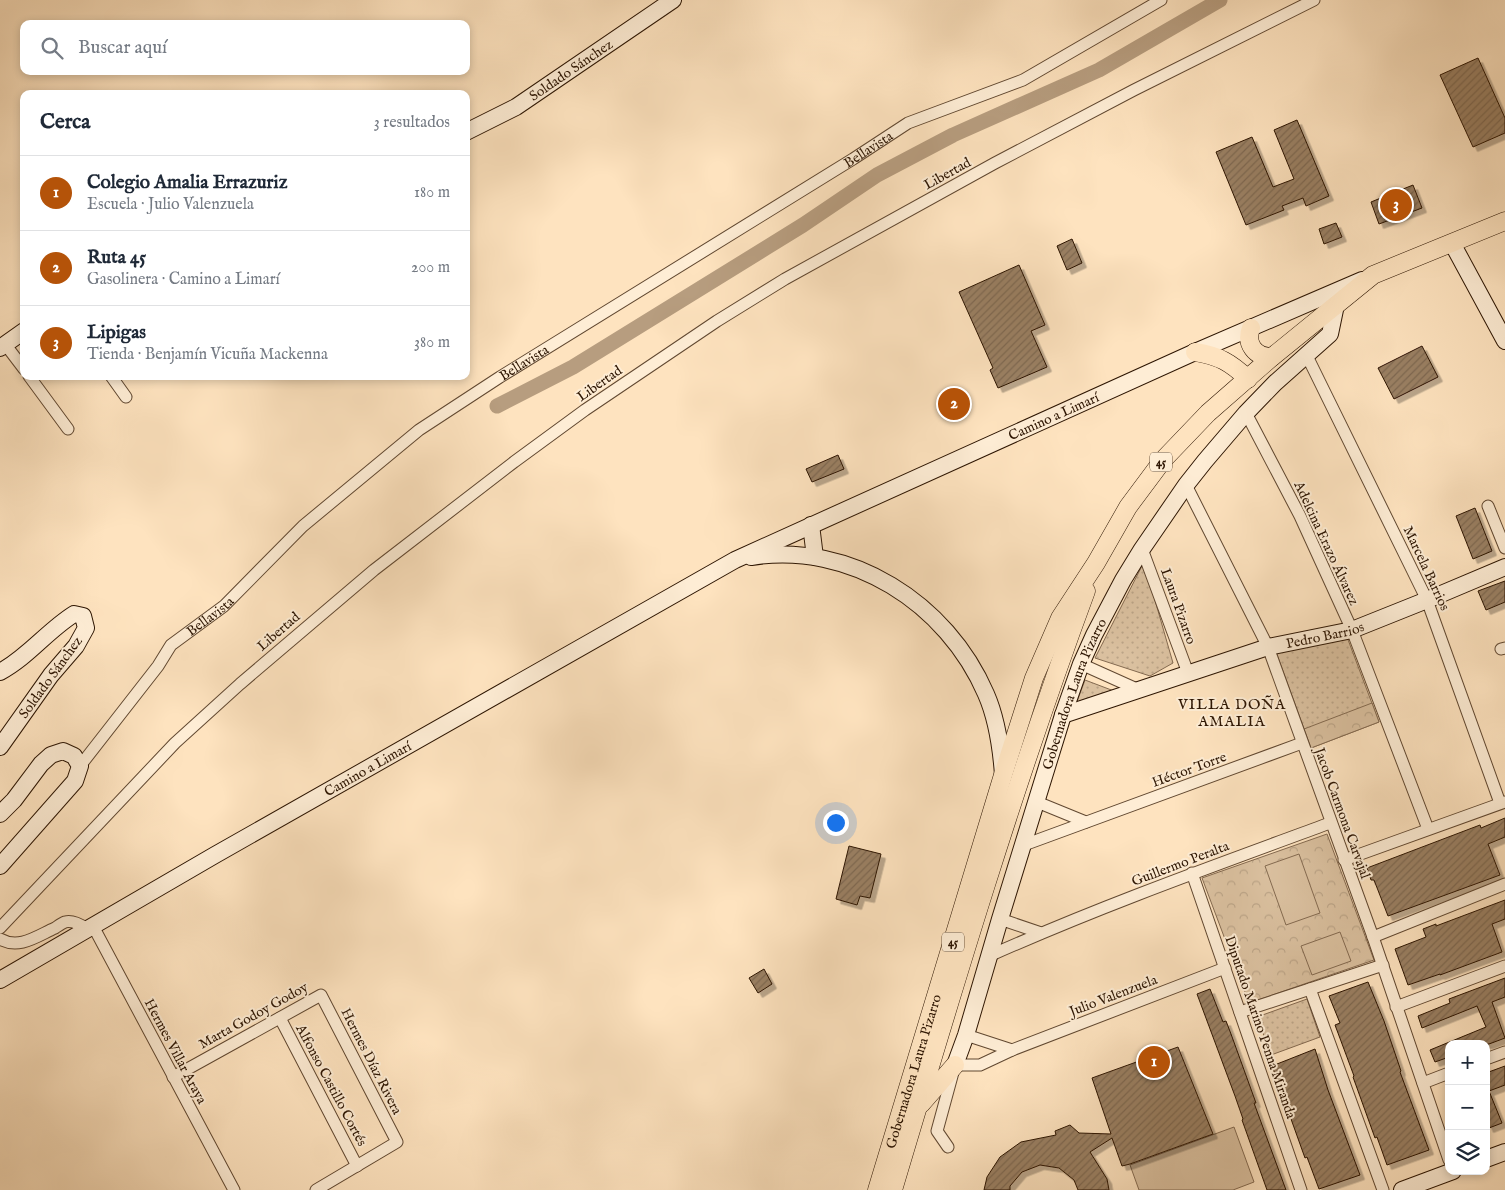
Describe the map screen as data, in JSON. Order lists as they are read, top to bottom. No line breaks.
{"streets":{"main road":["45","Gobernadora Laura Pizarro"],"street":["Soldado Sánchez","Bellavista","Libertad","Camino a Limarí","Adelcina Erazo Álvarez","Marcela Barrios","Laura Pizarro","Pedro Barrios","Héctor Torre","Jacob Carmona Carvajal","Guillermo Peralta","Julio Valenzuela","Marta Godoy Godoy","Diputado Marino Penna Miranda","Hermes Villar Araya","Hermes Díaz Rivera","Alfonso Castillo Cortés"]},"crossings":[["Camino a Limarí","Gobernadora Laura Pizarro"],["Camino a Limarí","Hermes Villar Araya"],["Adelcina Erazo Álvarez","Pedro Barrios"],["Adelcina Erazo Álvarez","Gobernadora Laura Pizarro"],["Marcela Barrios","Pedro Barrios"],["Marcela Barrios","Gobernadora Laura Pizarro"],["Laura Pizarro","Pedro Barrios"],["Laura Pizarro","Gobernadora Laura Pizarro"],["Pedro Barrios","Gobernadora Laura Pizarro"],["Pedro Barrios","Jacob Carmona Carvajal"],["Gobernadora Laura Pizarro","Héctor Torre"],["Gobernadora Laura Pizarro","Jacob Carmona Carvajal"],["Gobernadora Laura Pizarro","Guillermo Peralta"],["Gobernadora Laura Pizarro","Julio Valenzuela"],["Héctor Torre","Jacob Carmona Carvajal"],["Jacob Carmona Carvajal","Guillermo Peralta"],["Guillermo Peralta","Diputado Marino Penna Miranda"],["Julio Valenzuela","Diputado Marino Penna Miranda"],["Marta Godoy Godoy","Hermes Villar Araya"],["Marta Godoy Godoy","Hermes Díaz Rivera"],["Marta Godoy Godoy","Alfonso Castillo Cortés"],["Hermes Díaz Rivera","Alfonso Castillo Cortés"]],"districts":["VILLA DOÑA AMALIA"],"page":{"search":"Buscar aquí","heading":["Cerca","3 resultados"],"list":[{"mark":"1","name":"Colegio Amalia Errazuriz","note":"Escuela · Julio Valenzuela","value":"180 m"},{"mark":"2","name":"Ruta 45","note":"Gasolinera · Camino a Limarí","value":"200 m"},{"mark":"3","name":"Lipigas","note":"Tienda · Benjamín Vicuña Mackenna","value":"380 m"}],"pins":["3","2","1"],"map_buttons":["+","−"]}}
